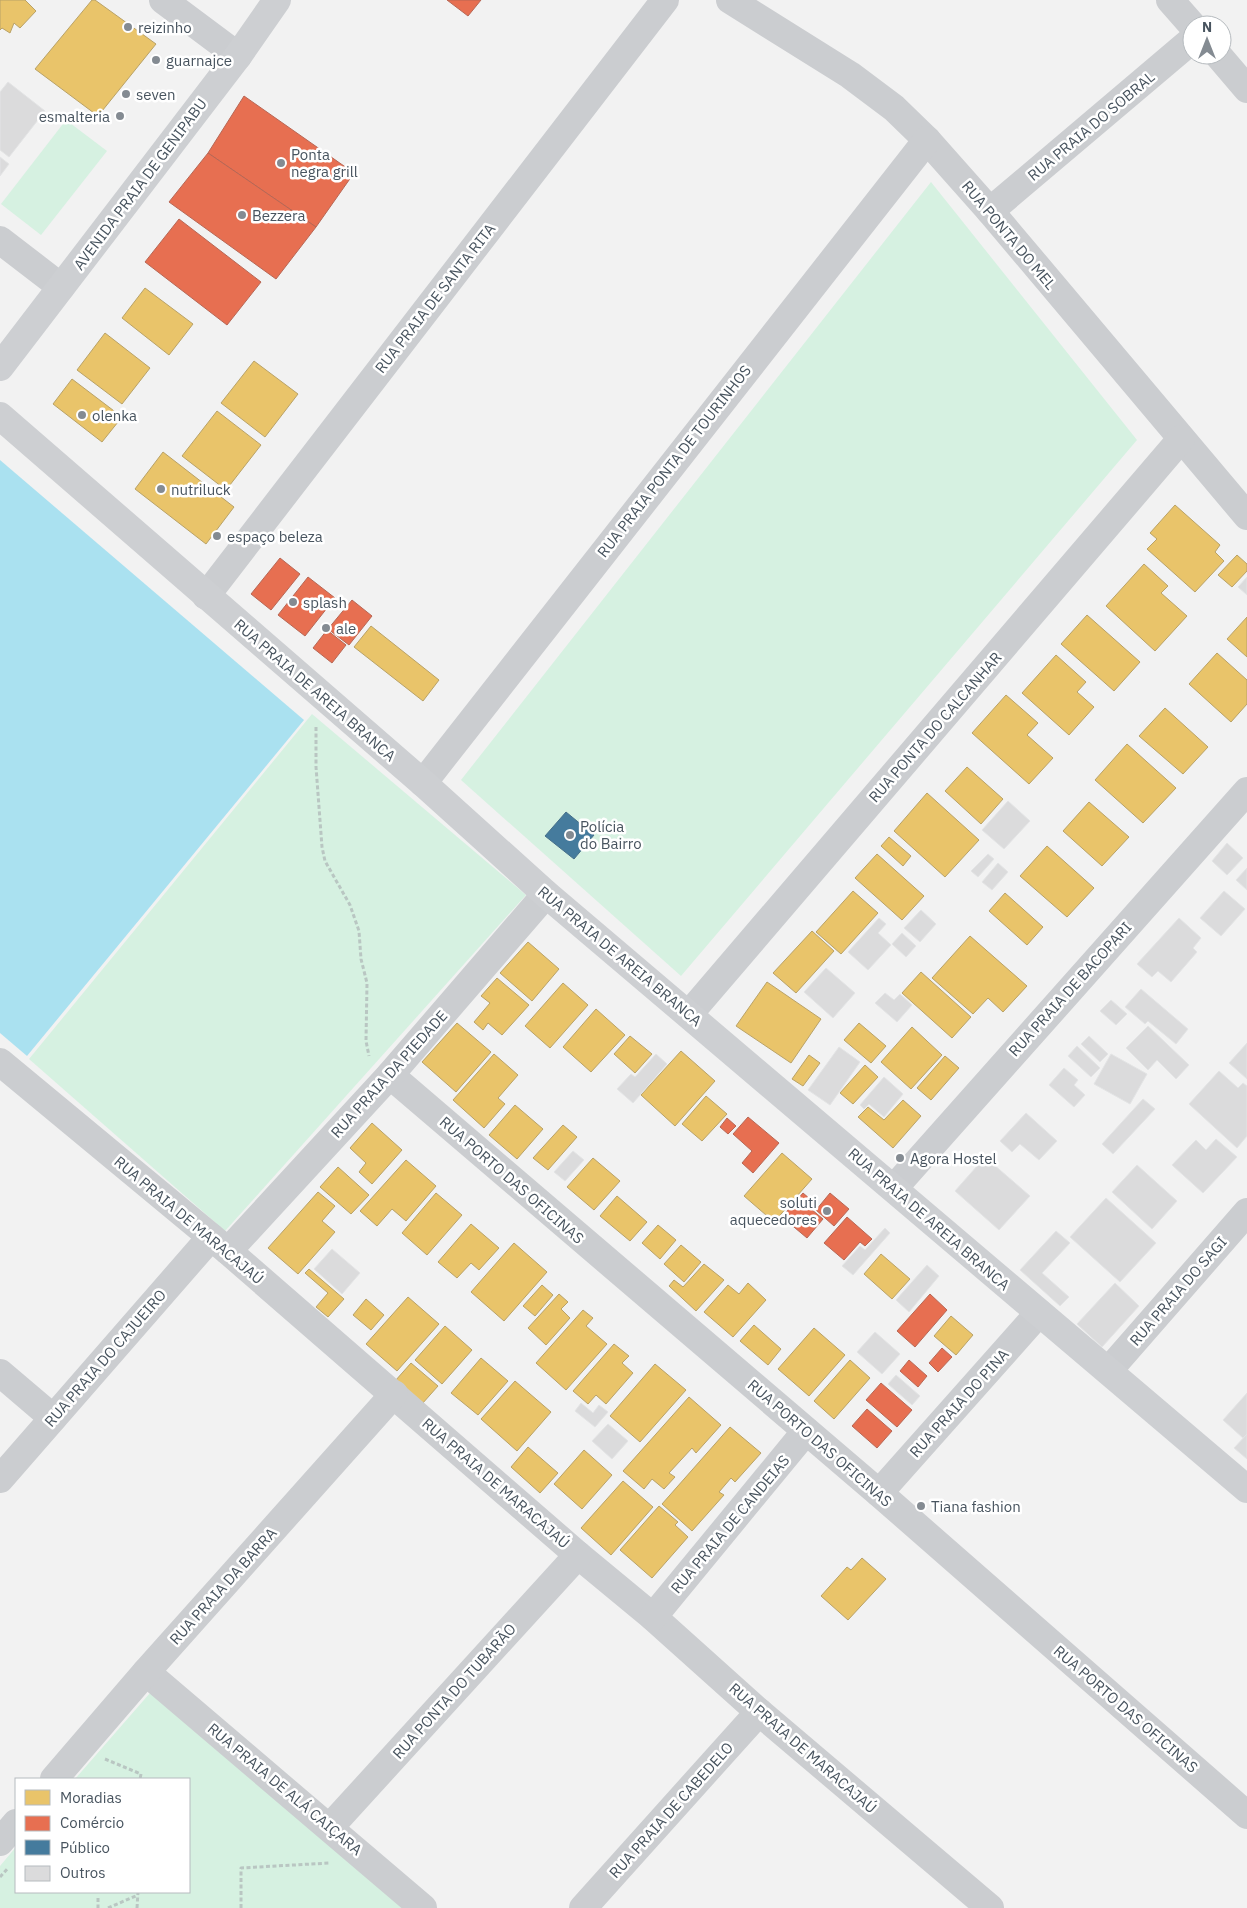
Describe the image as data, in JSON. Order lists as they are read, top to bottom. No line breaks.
{"streets":{"street":["RUA PRAIA DO SOBRAL","AVENIDA PRAIA DE GENIPABU","RUA PONTA DO MEL","RUA PRAIA DE SANTA RITA","RUA PRAIA PONTA DE TOURINHOS","RUA PRAIA DE AREIA BRANCA","RUA PONTA DO CALCANHAR","RUA PRAIA DE BACOPARI","RUA PRAIA DA PIEDADE","RUA PORTO DAS OFICINAS","RUA PRAIA DE MARACAJAÚ","RUA PRAIA DO SAGI","RUA PRAIA DO CAJUEIRO","RUA PRAIA DO PINA","RUA PRAIA DE CANDEIAS","RUA PRAIA DA BARRA","RUA PONTA DO TUBARÃO","RUA PRAIA DE ALÁ CAIÇARA","RUA PRAIA DE CABEDELO"]},"crossings":[["RUA PRAIA DO SOBRAL","RUA PONTA DO MEL"],["RUA PONTA DO MEL","RUA PRAIA PONTA DE TOURINHOS"],["RUA PONTA DO MEL","RUA PONTA DO CALCANHAR"],["RUA PRAIA DE SANTA RITA","RUA PRAIA DE AREIA BRANCA"],["RUA PRAIA PONTA DE TOURINHOS","RUA PRAIA DE AREIA BRANCA"],["RUA PRAIA DE AREIA BRANCA","RUA PONTA DO CALCANHAR"],["RUA PRAIA DE AREIA BRANCA","RUA PRAIA DE BACOPARI"],["RUA PRAIA DE AREIA BRANCA","RUA PRAIA DA PIEDADE"],["RUA PRAIA DE AREIA BRANCA","RUA PRAIA DO SAGI"],["RUA PRAIA DE AREIA BRANCA","RUA PRAIA DO PINA"],["RUA PRAIA DA PIEDADE","RUA PORTO DAS OFICINAS"],["RUA PRAIA DA PIEDADE","RUA PRAIA DE MARACAJAÚ"],["RUA PRAIA DA PIEDADE","RUA PRAIA DO CAJUEIRO"],["RUA PORTO DAS OFICINAS","RUA PRAIA DO PINA"],["RUA PORTO DAS OFICINAS","RUA PRAIA DE CANDEIAS"],["RUA PRAIA DE MARACAJAÚ","RUA PRAIA DO CAJUEIRO"],["RUA PRAIA DE MARACAJAÚ","RUA PRAIA DE CANDEIAS"],["RUA PRAIA DE MARACAJAÚ","RUA PRAIA DA BARRA"],["RUA PRAIA DE MARACAJAÚ","RUA PONTA DO TUBARÃO"],["RUA PRAIA DE MARACAJAÚ","RUA PRAIA DE CABEDELO"],["RUA PRAIA DA BARRA","RUA PRAIA DE ALÁ CAIÇARA"],["RUA PONTA DO TUBARÃO","RUA PRAIA DE ALÁ CAIÇARA"]],"places":["reizinho","guarnajce","seven","esmalteria","Ponta negra grill","Bezzera","olenka","nutriluck","espaço beleza","splash","ale","Polícia do Bairro","Agora Hostel","soluti aquecedores","Tiana fashion"],"legend":["Moradias","Comércio","Público","Outros"],"north":"top"}
